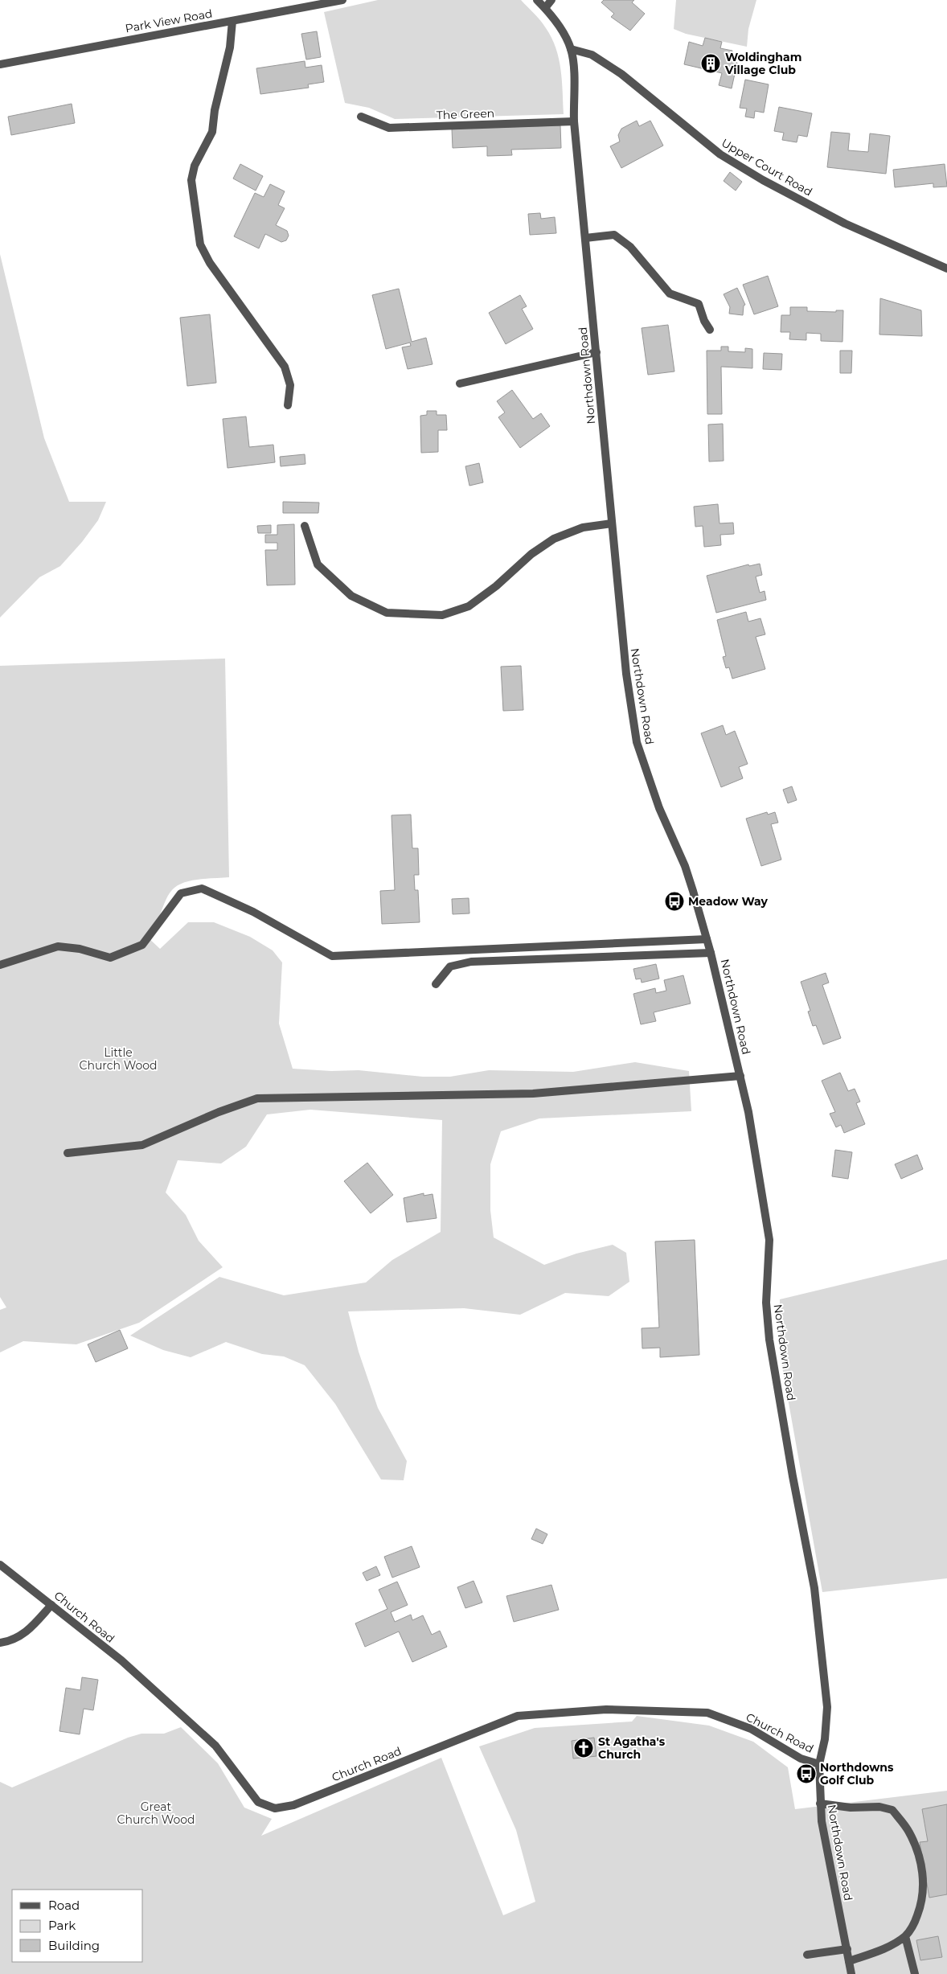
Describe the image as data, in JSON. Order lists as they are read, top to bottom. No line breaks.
{"streets":{"street":["Park View Road","The Green","Upper Court Road","Northdown Road","Church Road"]},"crossings":[["The Green","Northdown Road"],["Upper Court Road","Northdown Road"],["Northdown Road","Church Road"]],"parks":["Little Church Wood","Great Church Wood"],"places":{"building":["Woldingham Village Club"],"bus stop":["Meadow Way","Northdowns Golf Club"],"church":["St Agatha's Church"]},"legend":["Road","Park","Building"]}
